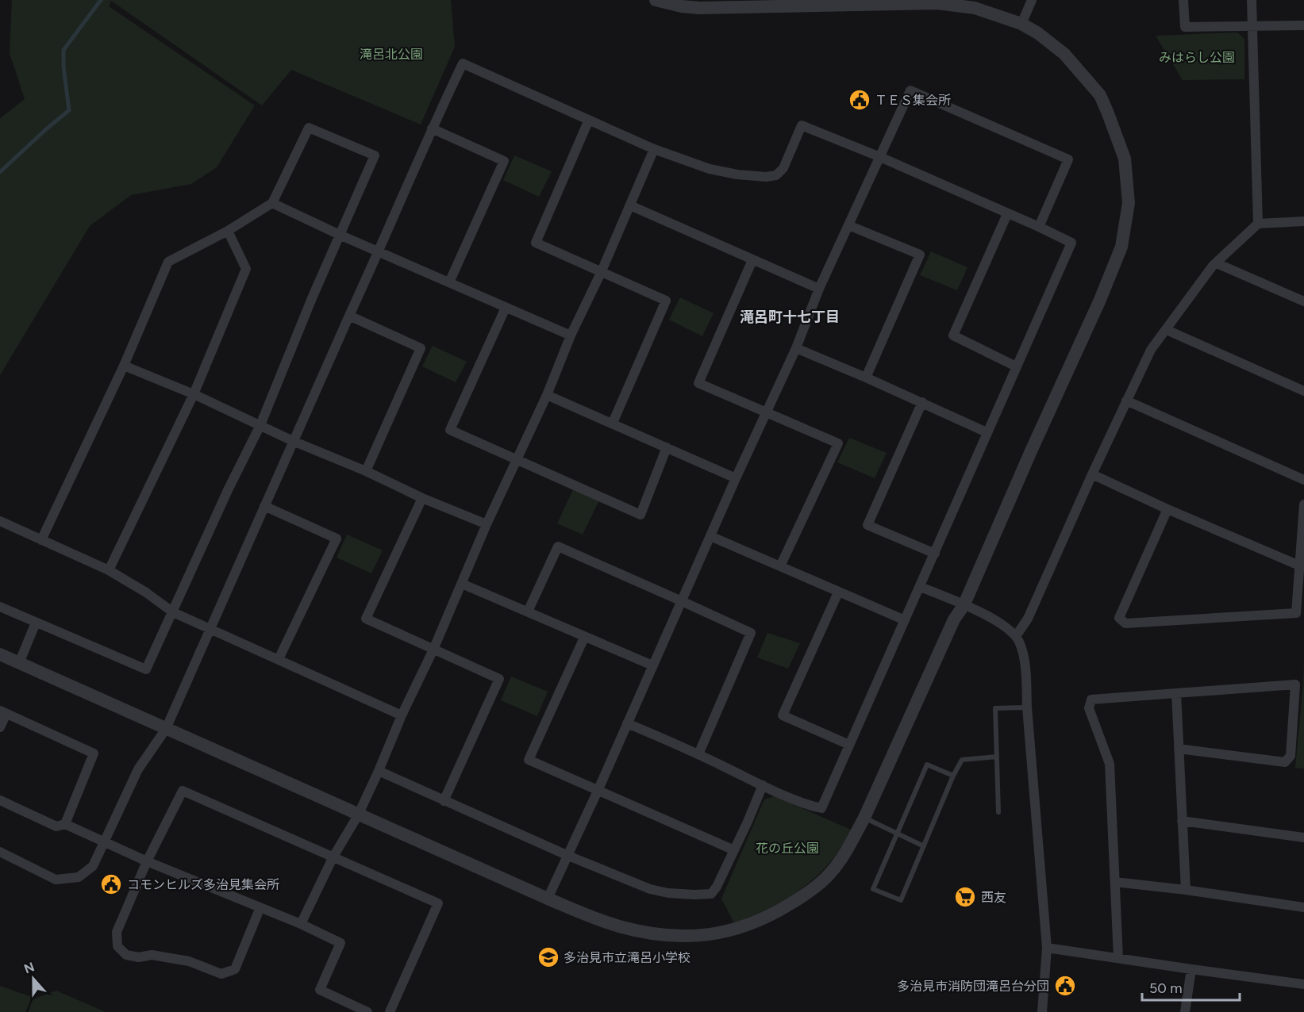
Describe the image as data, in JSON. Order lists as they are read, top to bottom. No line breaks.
{"districts":["滝呂町十七丁目"],"parks":["滝呂北公園","みはらし公園","花の丘公園"],"places":{"public building":["ＴＥＳ集会所","コモンヒルズ多治見集会所","多治見市消防団滝呂台分団"],"supermarket":["西友"],"school or university":["多治見市立滝呂小学校"]},"scale_bar":"50 m","north":"top"}
